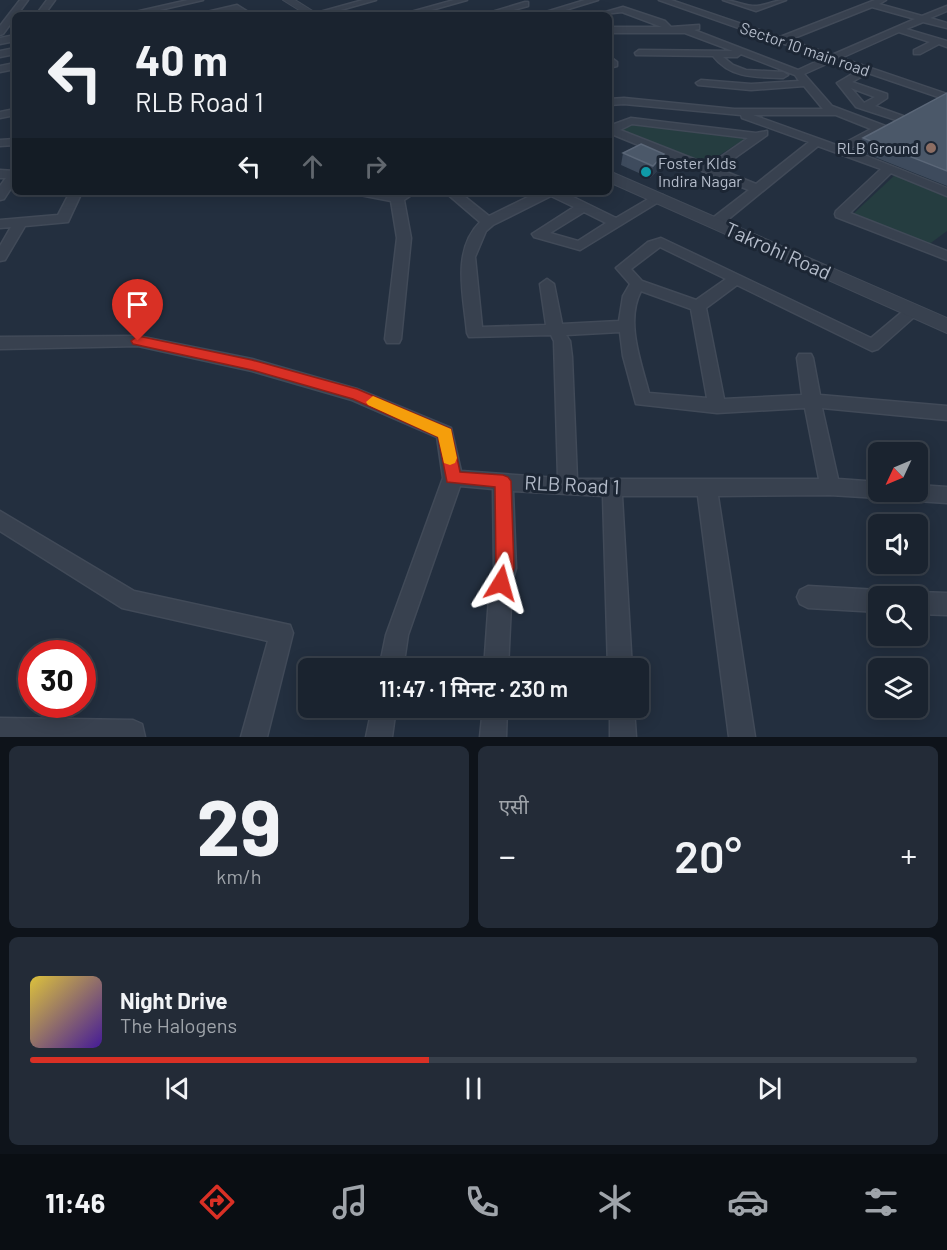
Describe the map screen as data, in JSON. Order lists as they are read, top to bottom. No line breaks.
{"streets":{"street":["Sector 10 main road","Takrohi Road","RLB Road 1"]},"places":["RLB Ground","Foster KIds Indira Nagar"],"north":"bottom left","page":{"turn":["40 m","RLB Road 1"],"limit":"30","trip":"11:47 · 1 मिनट · 230 m","tile":[["29","km/h"],"एसी"],"heat":["−","20°","+"],"song":["Night Drive","The Halogens"],"tabs":"11:46"}}
